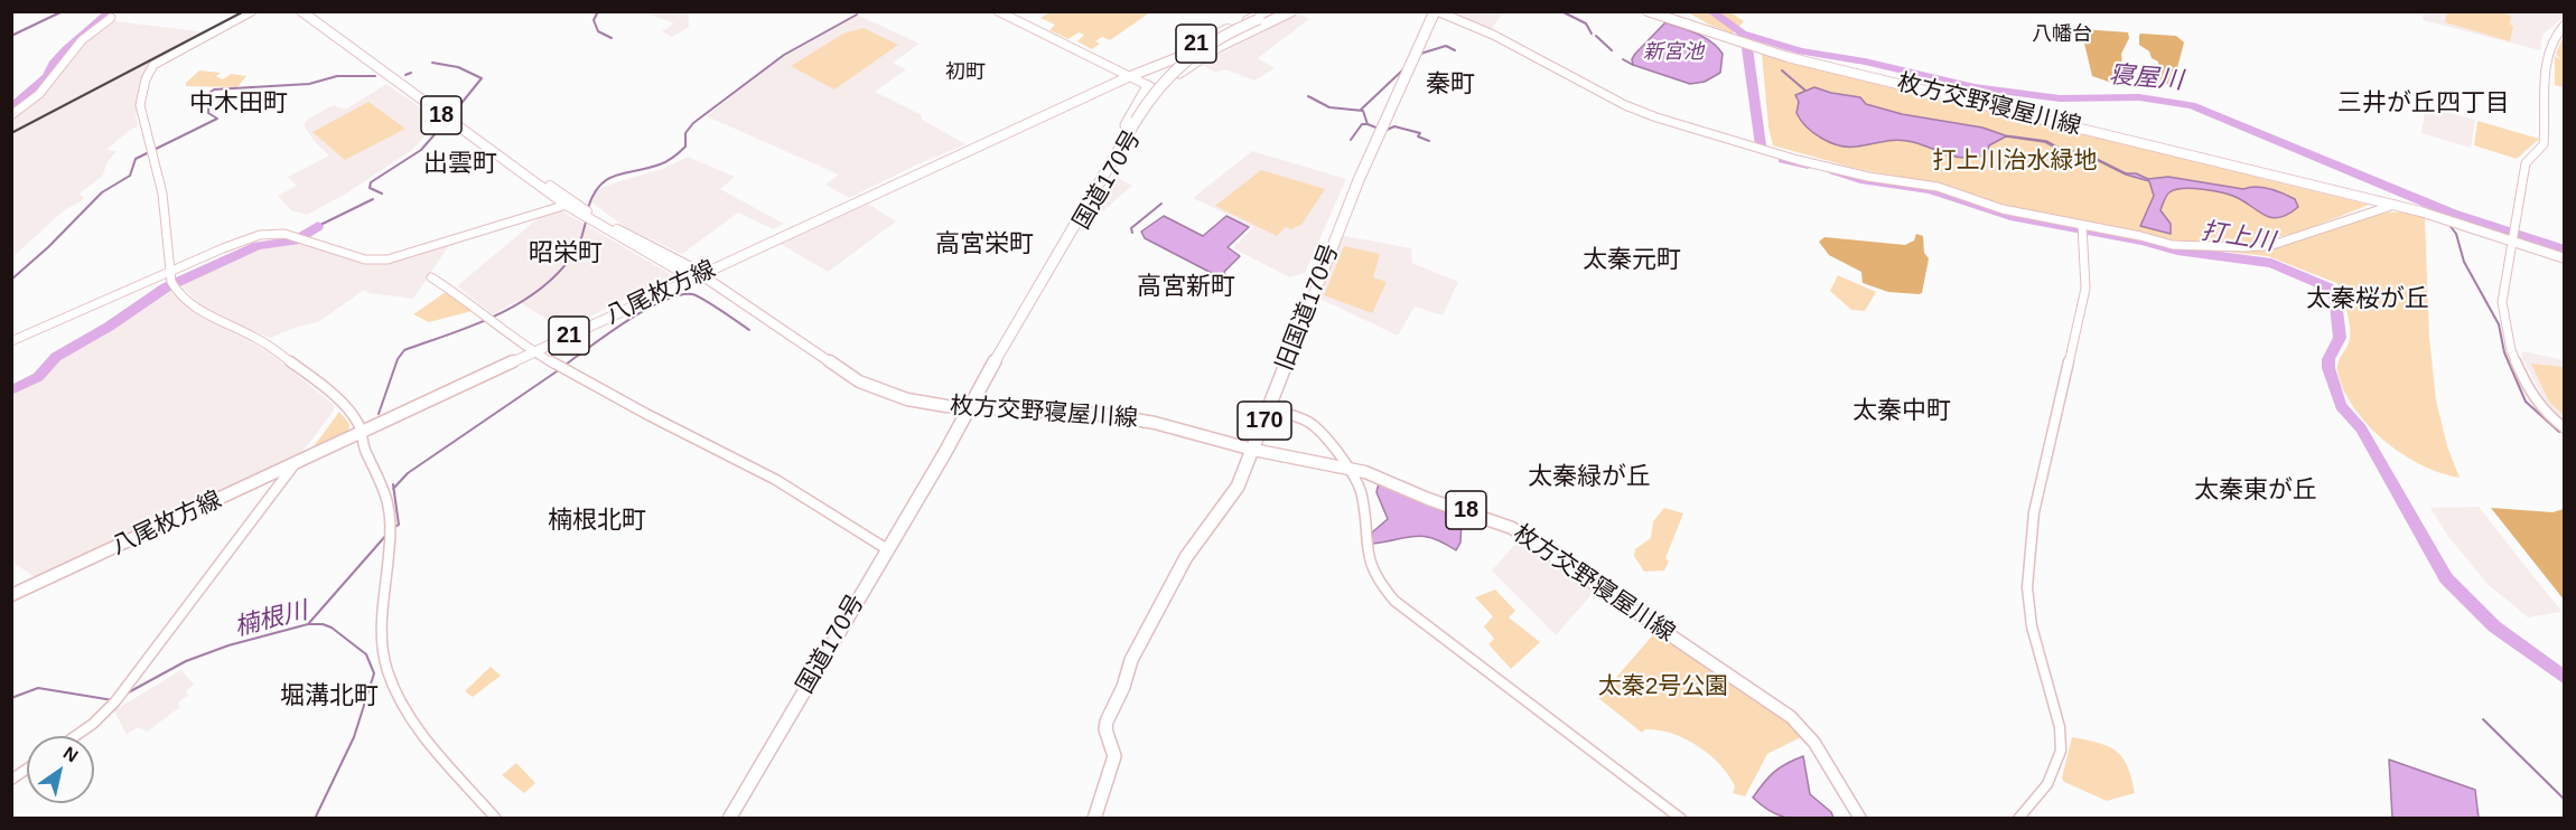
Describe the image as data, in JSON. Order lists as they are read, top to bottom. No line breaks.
{"streets":{"highway":["国道170号","旧国道170号","170"],"main road":["21","枚方交野寝屋川線","18","八尾枚方線"]},"crossings":[["枚方交野寝屋川線","国道170号"],["枚方交野寝屋川線","八尾枚方線"],["枚方交野寝屋川線","旧国道170号"],["国道170号","八尾枚方線"]],"districts":["八幡台","初町","秦町","中木田町","三井が丘四丁目","出雲町","高宮栄町","昭栄町","太秦元町","高宮新町","太秦桜が丘","太秦中町","太秦緑が丘","太秦東が丘","楠根北町","堀溝北町"],"water":["新宮池","寝屋川","打上川","楠根川"],"parks":["打上川治水緑地","太秦2号公園"],"north":"top right"}
